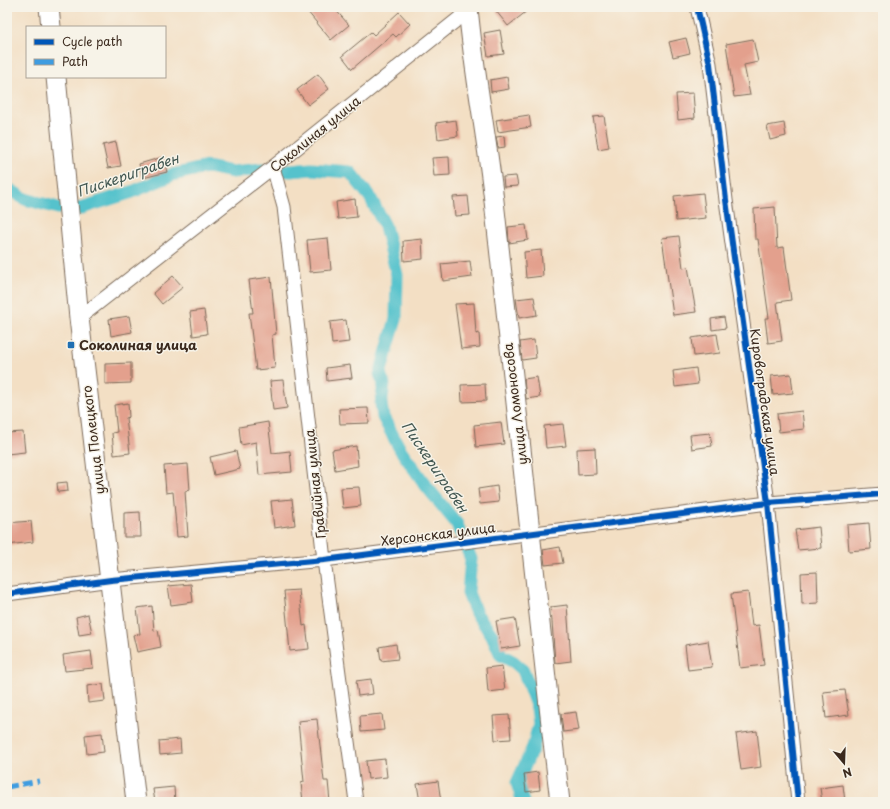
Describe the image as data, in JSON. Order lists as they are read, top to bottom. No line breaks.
{"streets":{"street":["Соколиная улица","Кировоградская улица","улица Ломоносова","улица Полецкого","Гравийная улица","Херсонская улица"]},"crossings":[["Соколиная улица","улица Ломоносова"],["Соколиная улица","улица Полецкого"],["Соколиная улица","Гравийная улица"],["Кировоградская улица","Херсонская улица"],["улица Ломоносова","Херсонская улица"],["улица Полецкого","Херсонская улица"],["Гравийная улица","Херсонская улица"]],"water":["Пискериграбен"],"places":{"transit":["Соколиная улица"]},"legend":["Cycle path","Path"],"north":"bottom"}
